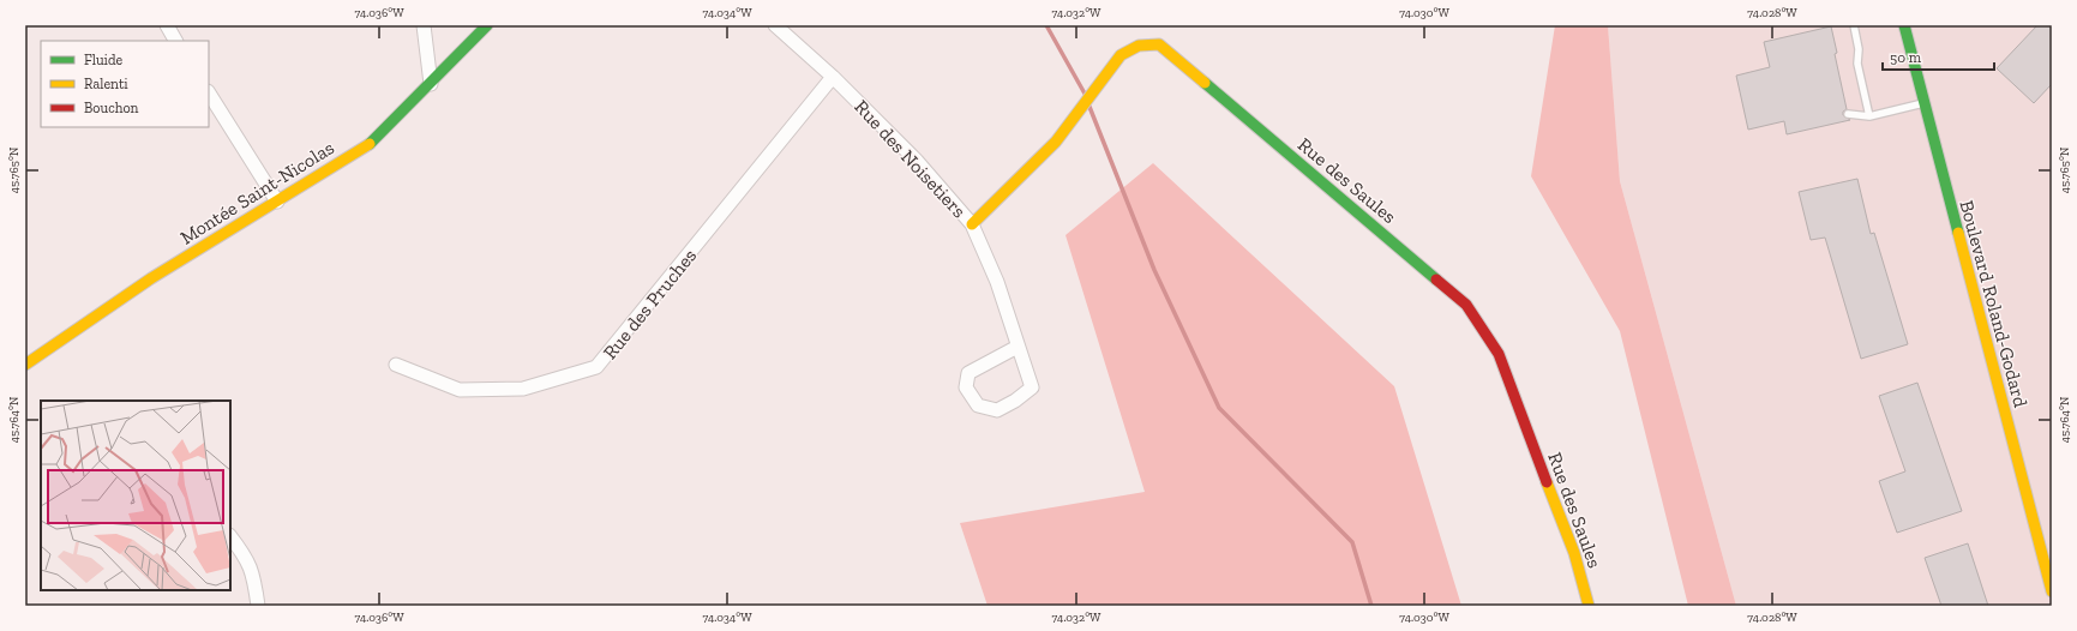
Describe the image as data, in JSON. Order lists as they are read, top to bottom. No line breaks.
{"streets":{"street":["Rue des Noisetiers","Rue des Saules","Montée Saint-Nicolas","Rue des Pruches","Boulevard Roland-Godard"]},"crossings":[["Rue des Noisetiers","Rue des Saules"],["Rue des Noisetiers","Rue des Pruches"]],"legend":["Fluide","Ralenti","Bouchon"],"scale_bar":"50 m","coordinates":["74.036°W","74.034°W","74.032°W","74.030°W","74.028°W","45.765°N","45.764°N"]}
